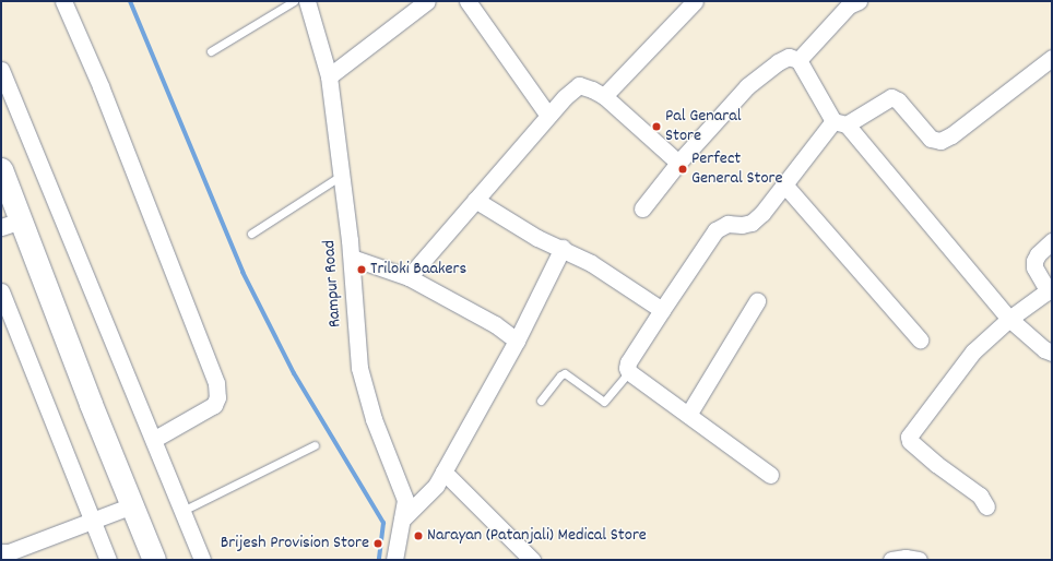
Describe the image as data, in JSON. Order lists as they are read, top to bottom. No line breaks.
{"streets":{"street":["Rampur Road"]},"places":["Pal Genaral Store","Perfect General Store","Triloki Baakers","Narayan (Patanjali) Medical Store","Brijesh Provision Store"]}
